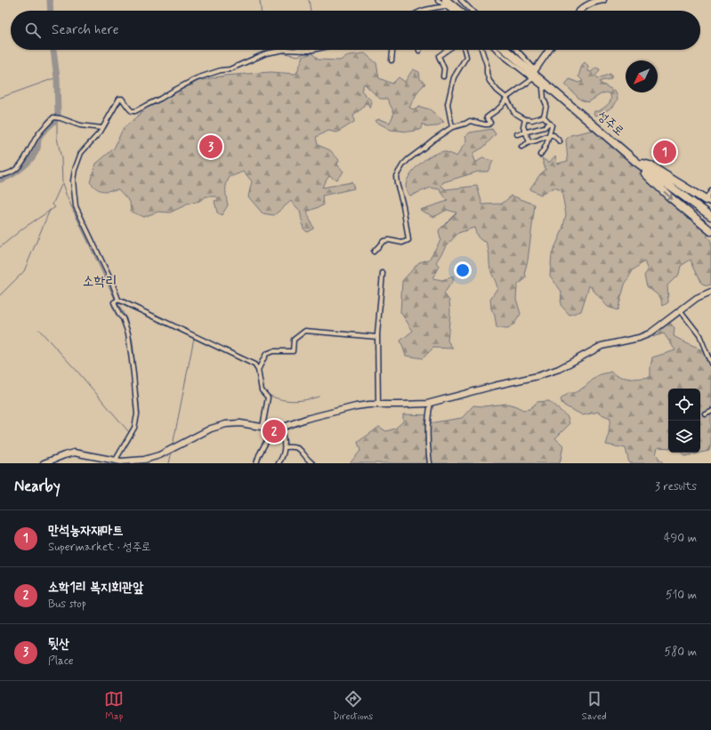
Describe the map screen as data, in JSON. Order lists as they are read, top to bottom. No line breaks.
{"streets":{"highway":["성주로"]},"districts":["소학리"],"north":"bottom left","page":{"search":"Search here","pins":["3","1","2"],"heading":["Nearby","3 results"],"list":[{"mark":"1","name":"만석농자재마트","note":"Supermarket · 성주로","value":"490 m"},{"mark":"2","name":"소학1리 복지회관앞","note":"Bus stop","value":"510 m"},{"mark":"3","name":"뒷산","note":"Place","value":"580 m"}],"nav":["Map","Directions","Saved"]}}
